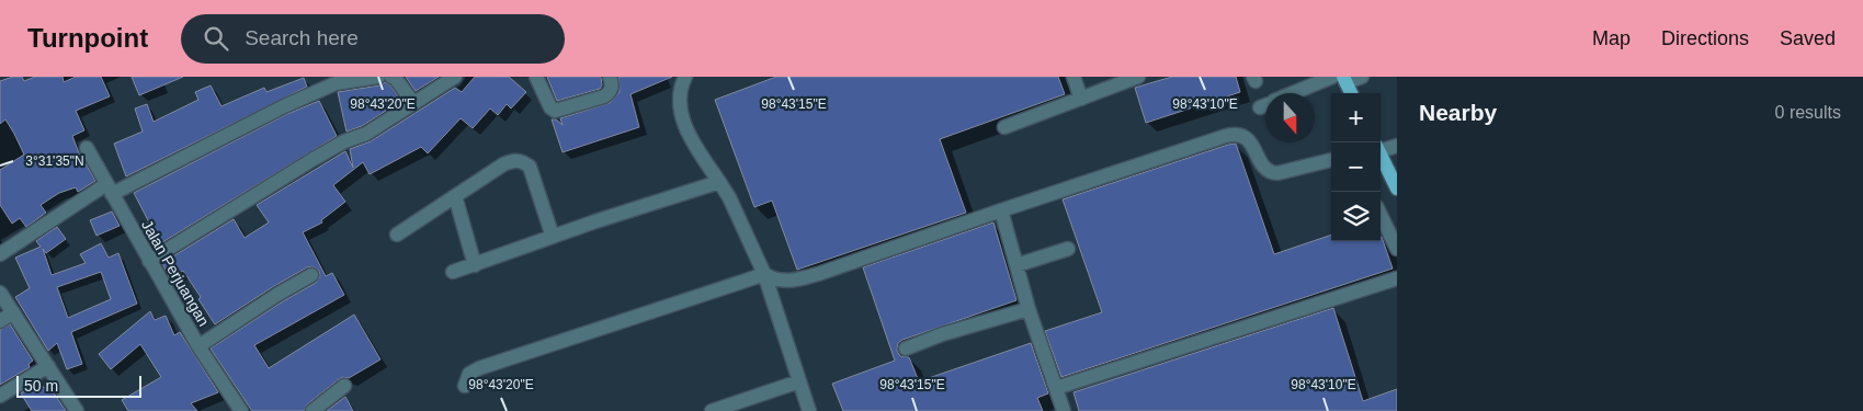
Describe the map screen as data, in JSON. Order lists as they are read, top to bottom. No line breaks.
{"streets":{"street":["Jalan Perjuangan"]},"scale_bar":"50 m","north":"bottom","page":{"header":"Turnpoint","search":"Search here","nav":["Map","Directions","Saved"],"heading":["Nearby","0 results"],"map_buttons":["+","−"],"scale":"50 m"},"coordinates":["98°43'10\"E","98°43'20\"E","98°43'15\"E","3°31'35\"N"]}
